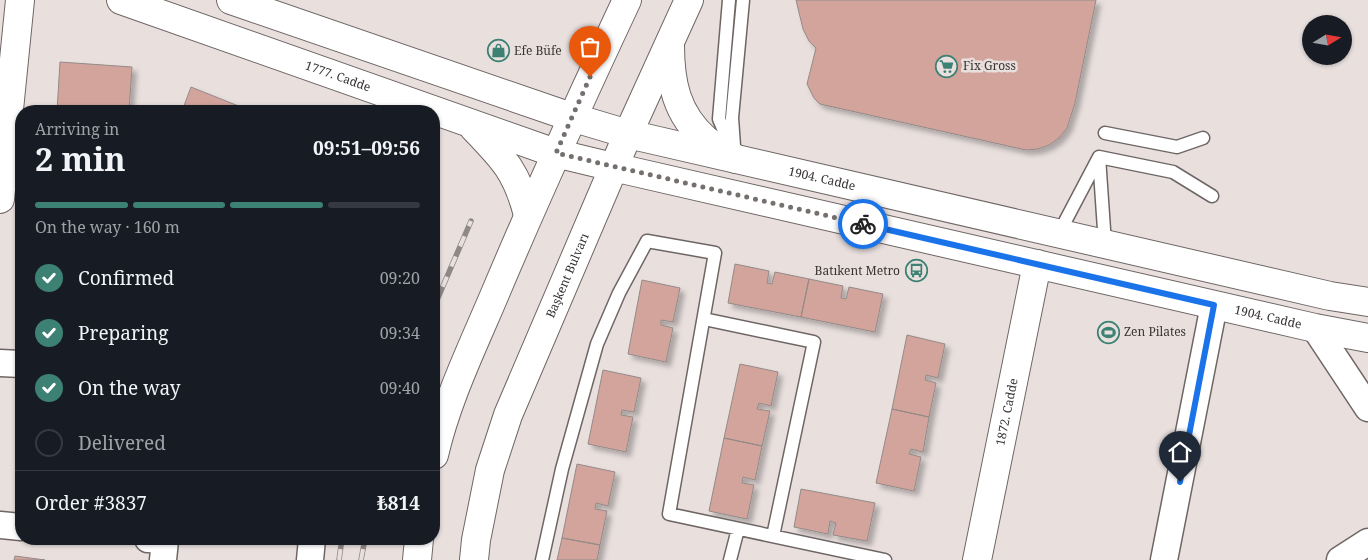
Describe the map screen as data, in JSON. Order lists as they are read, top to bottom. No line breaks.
{"streets":{"main road":["1777. Cadde","1904. Cadde","Başkent Bulvarı","1872. Cadde"]},"crossings":[["1777. Cadde","1904. Cadde"],["1777. Cadde","Başkent Bulvarı"],["1904. Cadde","Başkent Bulvarı"],["1904. Cadde","1872. Cadde"]],"places":{"shop":["Efe Büfe"],"supermarket":["Fix Gross"],"bus stop":["Batıkent Metro"],"sports":["Zen Pilates"]},"north":"right","page":{"heading":["2 min","Arriving in","09:51–09:56"],"panel":["Order #3837","₺814"],"bar":"On the way · 160 m","list":[["Confirmed","09:20"],["Preparing","09:34"],["On the way","09:40"],"Delivered"]}}
